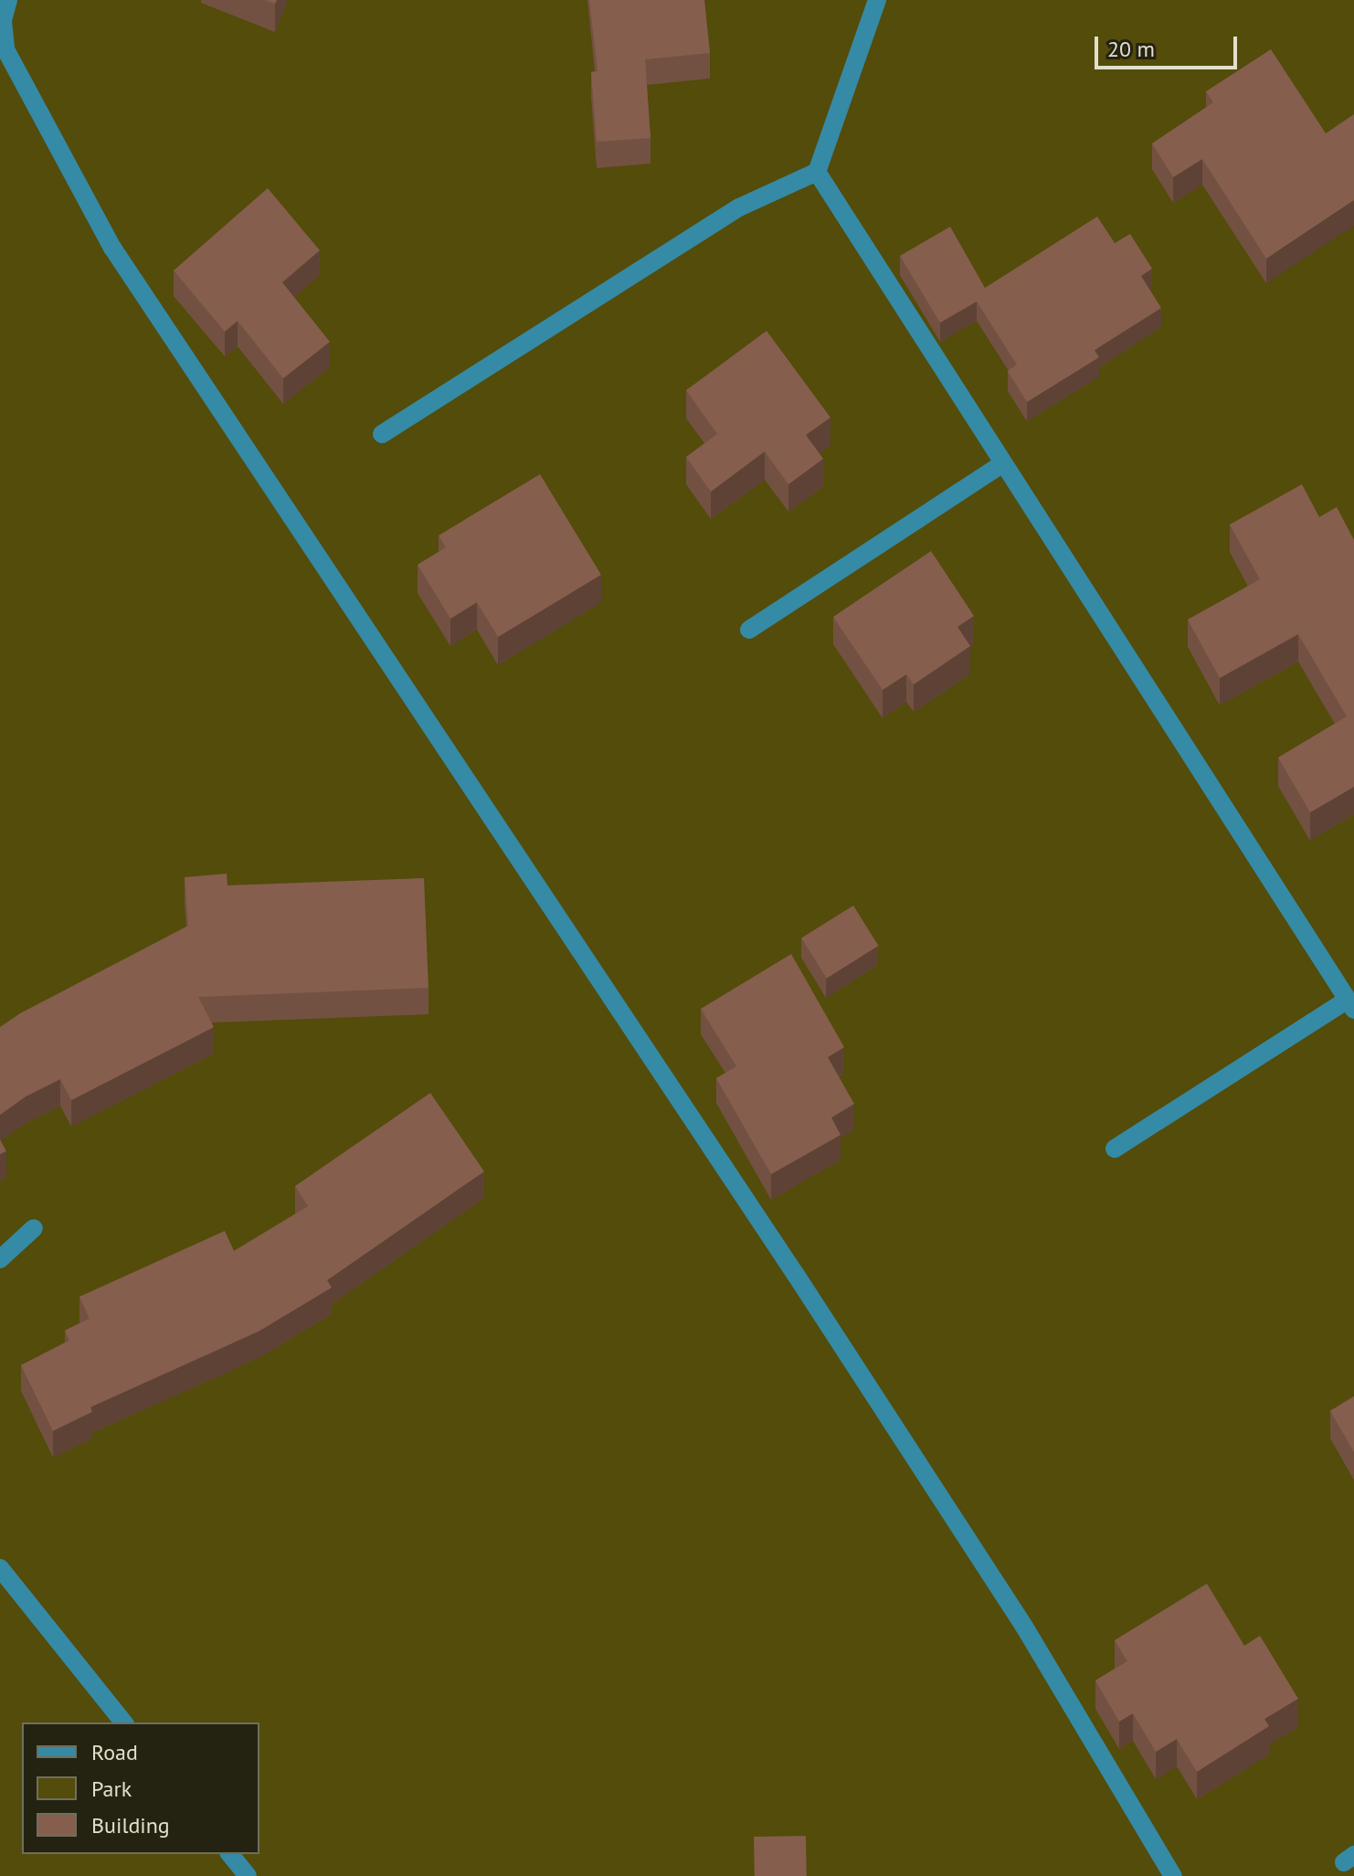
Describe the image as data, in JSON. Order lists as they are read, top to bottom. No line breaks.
{"legend":["Road","Park","Building"],"scale_bar":"20 m"}
